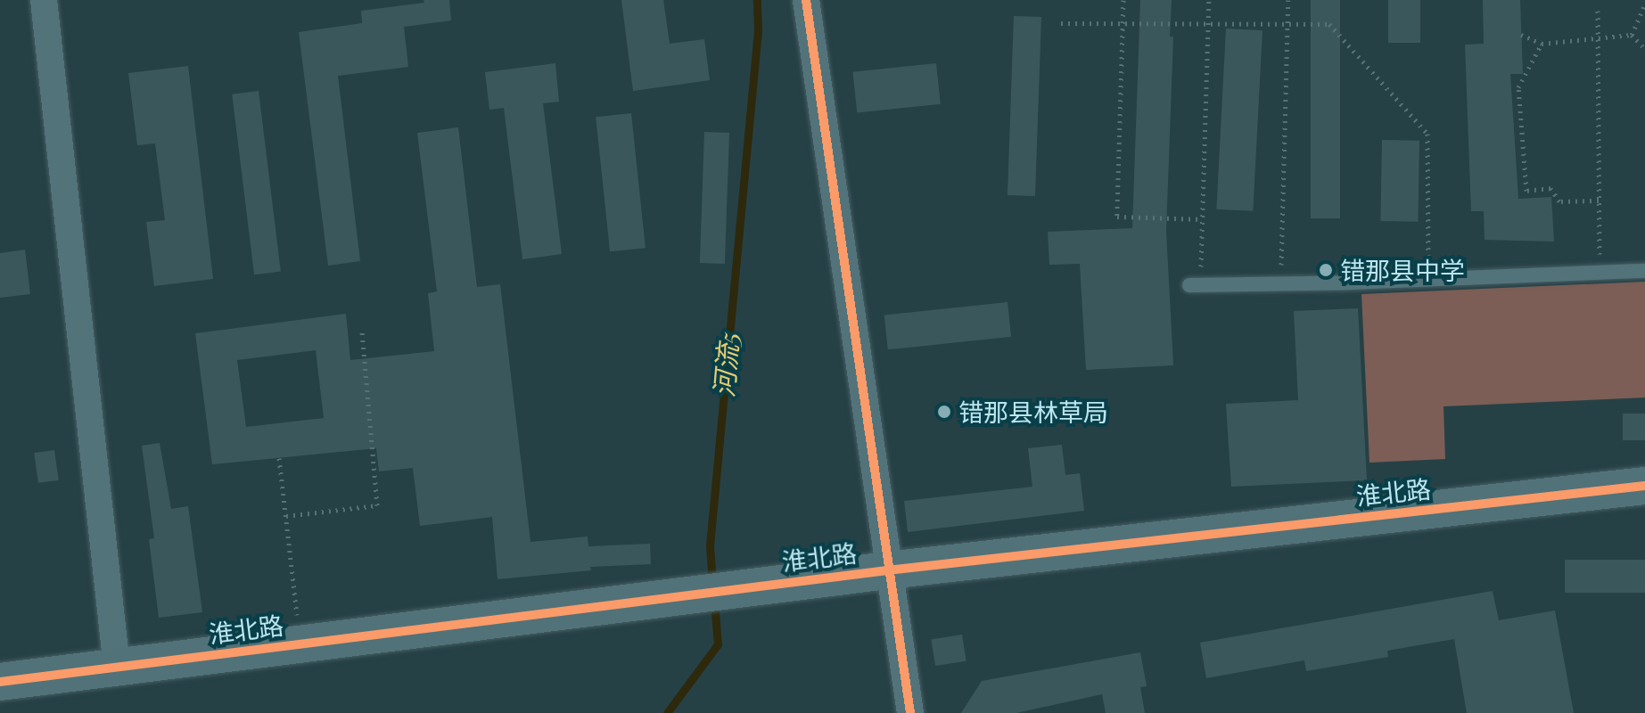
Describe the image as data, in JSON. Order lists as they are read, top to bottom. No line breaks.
{"streets":{"street":["淮北路"]},"water":["河流5"],"places":["错那县中学","错那县林草局"]}
